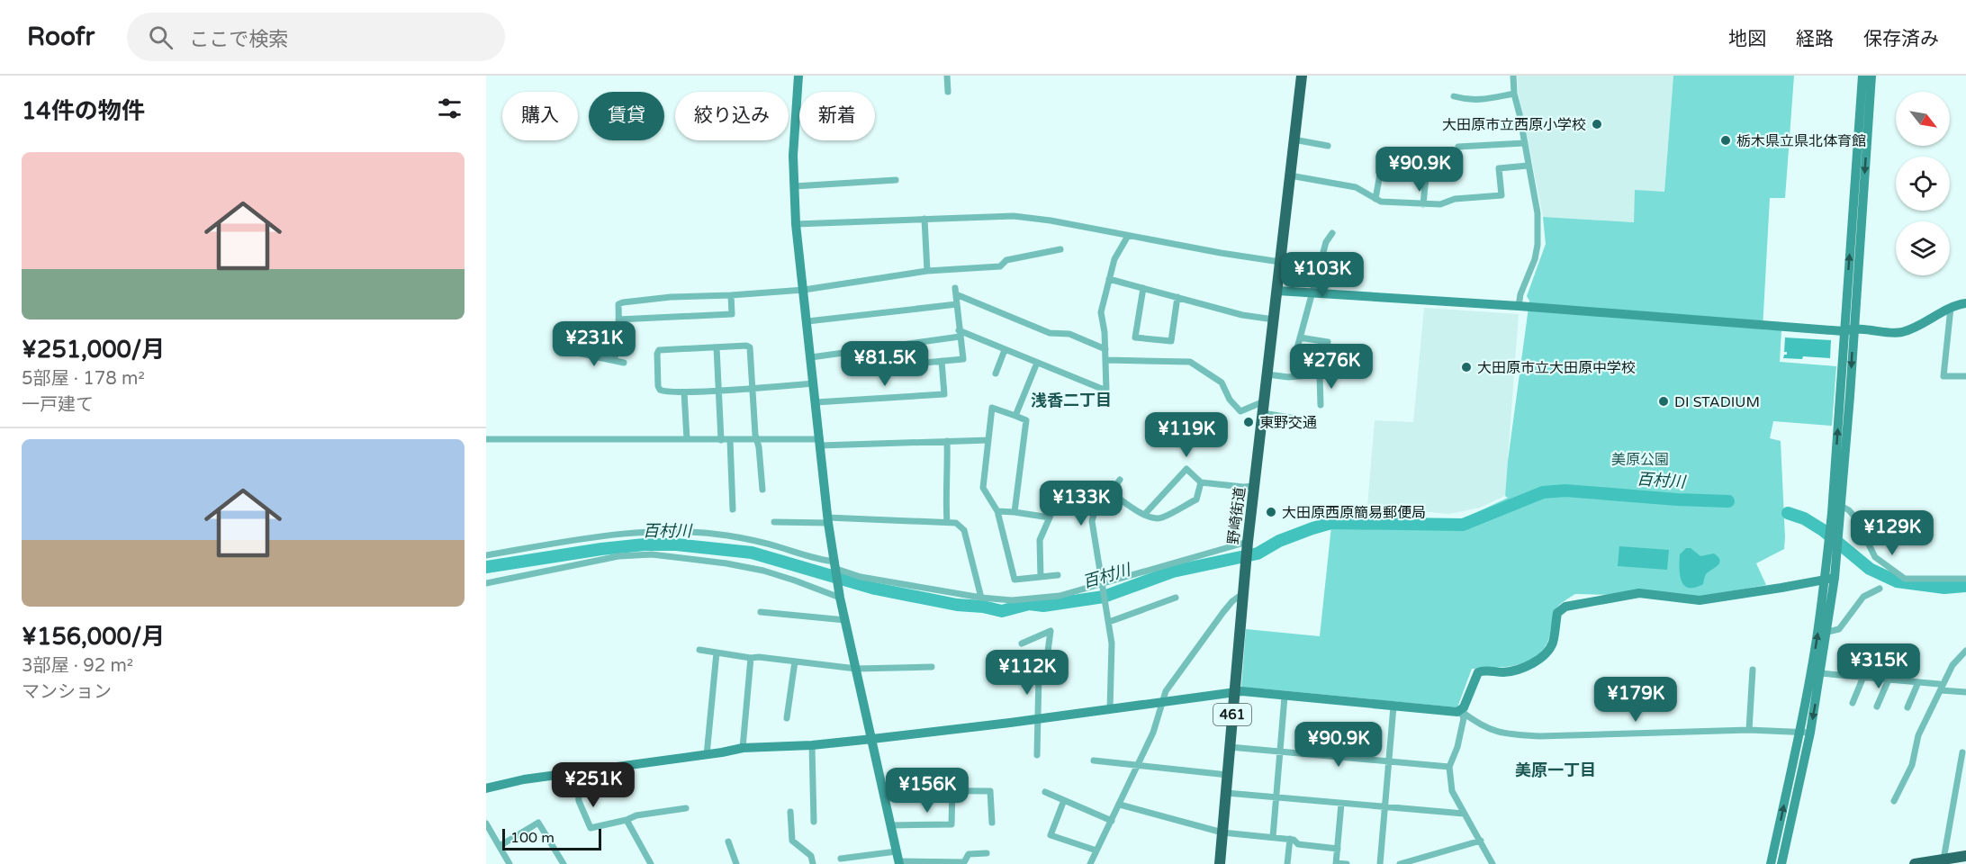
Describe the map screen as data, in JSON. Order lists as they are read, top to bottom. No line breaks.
{"streets":{"highway":["野崎街道","461"]},"districts":["浅香二丁目","美原一丁目"],"water":["百村川"],"parks":["美原公園"],"places":["大田原市立西原小学校","栃木県立県北体育館","大田原市立大田原中学校","DI STADIUM","東野交通","大田原西原簡易郵便局"],"scale_bar":"100 m","north":"bottom right","page":{"header":"Roofr","search":"ここで検索","nav":["地図","経路","保存済み"],"heading":"14件の物件","chip":["購入","賃貸","絞り込み","新着"],"list":[{"name":"¥251,000/月","note":"5部屋 · 178 m² · 一戸建て"},{"name":"¥156,000/月","note":"3部屋 · 92 m² · マンション"}],"price":["¥90.9K","¥103K","¥231K","¥81.5K","¥276K","¥119K","¥133K","¥129K","¥315K","¥112K","¥179K","¥90.9K","¥251K","¥156K"],"scale":"100 m"}}
